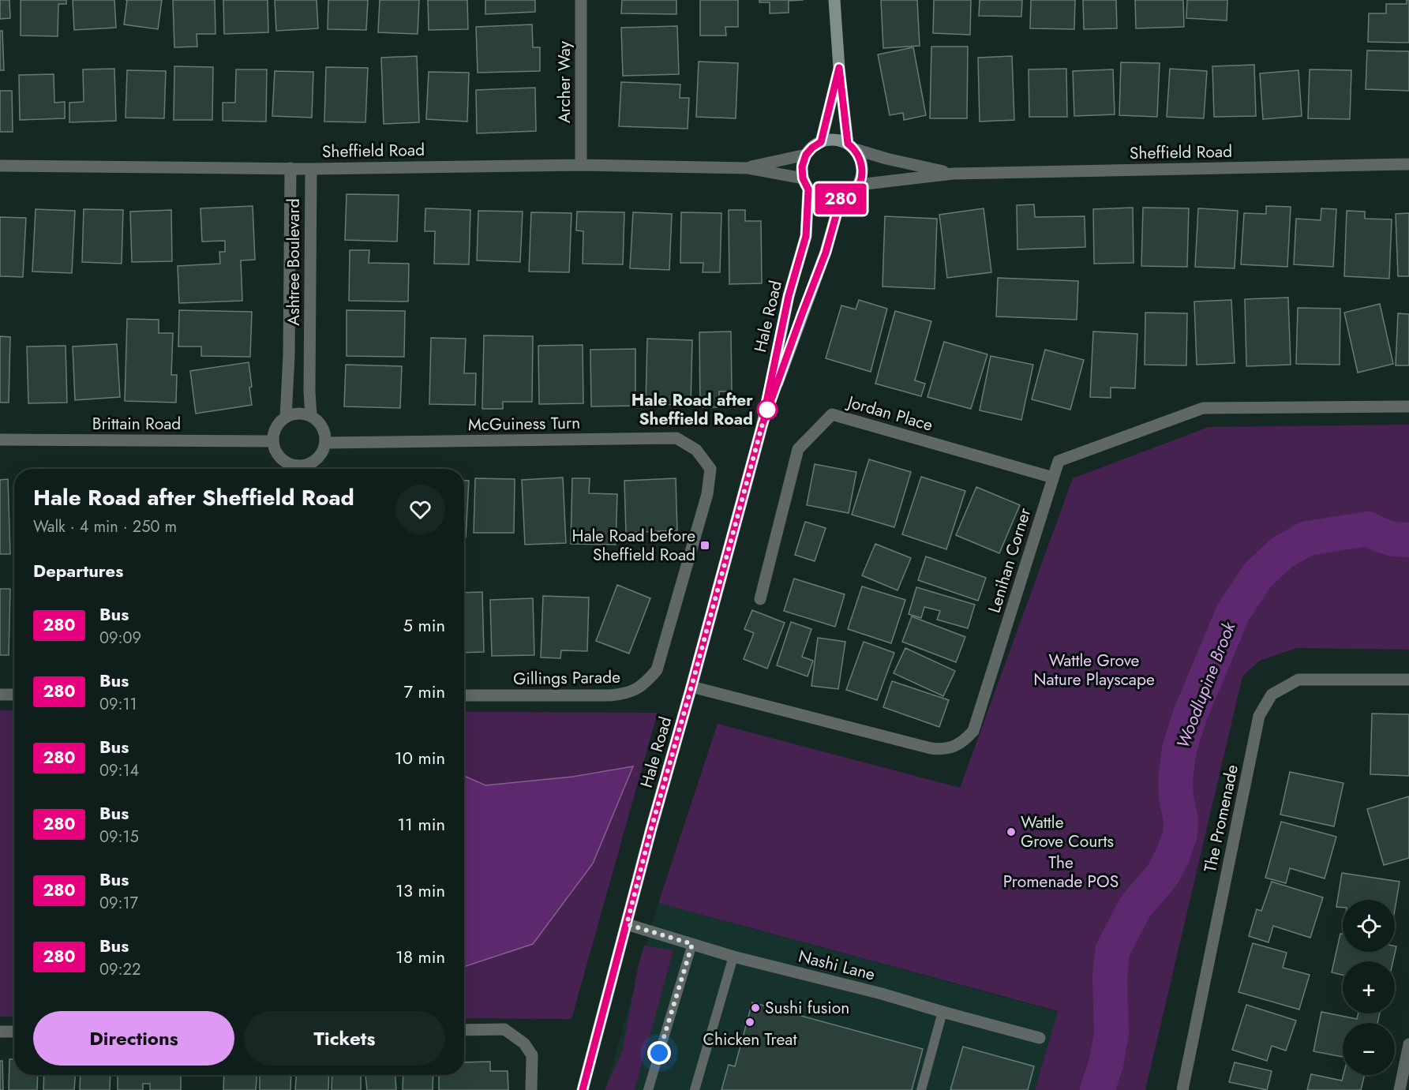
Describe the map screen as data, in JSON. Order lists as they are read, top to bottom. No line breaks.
{"streets":{"main road":["Hale Road"],"street":["Archer Way","Sheffield Road","Ashtree Boulevard","Jordan Place","Brittain Road","McGuiness Turn","Lenihan Corner","Gillings Parade","The Promenade","Nashi Lane"]},"crossings":[["Archer Way","Sheffield Road"],["Sheffield Road","Ashtree Boulevard"],["Sheffield Road","Hale Road"],["Hale Road","Lenihan Corner"],["Hale Road","Nashi Lane"],["Jordan Place","Lenihan Corner"],["McGuiness Turn","Gillings Parade"]],"water":["Woodlupine Brook"],"parks":["Wattle Grove Nature Playscape","The Promenade POS"],"places":{"other":["Hale Road after Sheffield Road","Wattle Grove Courts","Sushi fusion","Chicken Treat"],"transit":["Hale Road before Sheffield Road"]},"lines":["bus line 280"],"page":{"on_map":"280","heading":[["Hale Road after Sheffield Road","Walk · 4 min · 250 m"],"Departures"],"list":[{"mark":"280","name":"Bus","note":"09:09","value":"5 min"},{"mark":"280","name":"Bus","note":"09:11","value":"7 min"},{"mark":"280","name":"Bus","note":"09:14","value":"10 min"},{"mark":"280","name":"Bus","note":"09:15","value":"11 min"},{"mark":"280","name":"Bus","note":"09:17","value":"13 min"},{"mark":"280","name":"Bus","note":"09:22","value":"18 min"}],"map_buttons":["+","−"],"buttons":["Directions","Tickets"]}}
